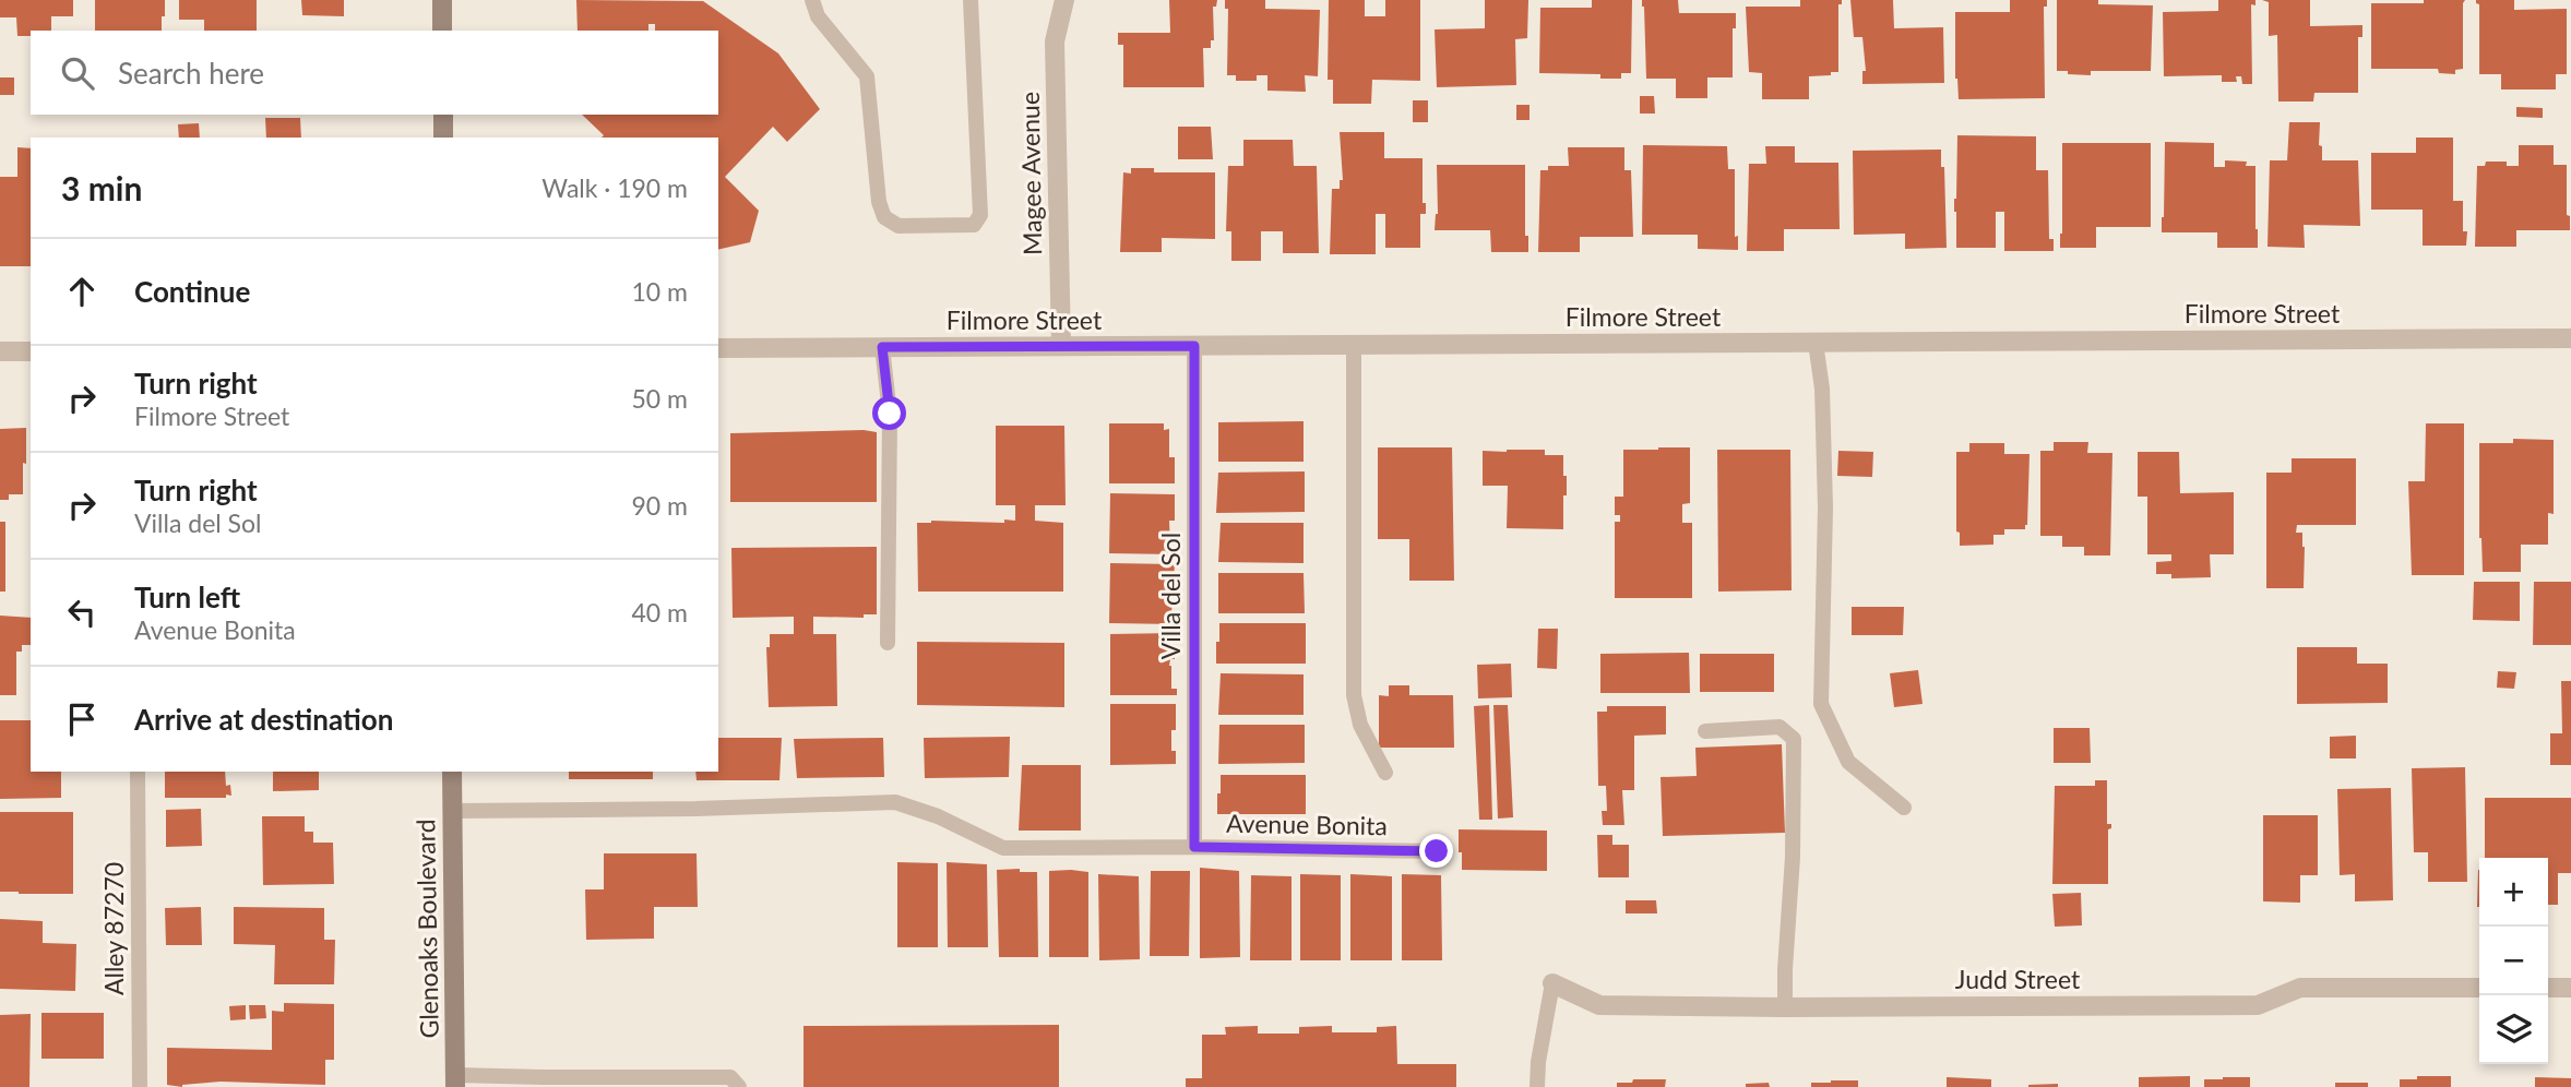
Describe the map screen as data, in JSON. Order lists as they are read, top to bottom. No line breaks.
{"streets":{"main road":["Glenoaks Boulevard"],"street":["Magee Avenue","Filmore Street","Judd Street"],"lane":["Villa del Sol","Avenue Bonita","Alley 87270"]},"crossings":[["Magee Avenue","Filmore Street"],["Filmore Street","Villa del Sol"],["Villa del Sol","Avenue Bonita"],["Avenue Bonita","Glenoaks Boulevard"]],"page":{"search":"Search here","heading":["3 min","Walk · 190 m"],"list":[["Continue","10 m"],["Turn right","Filmore Street","50 m"],["Turn right","Villa del Sol","90 m"],["Turn left","Avenue Bonita","40 m"],"Arrive at destination"],"map_buttons":["+","−"]}}
